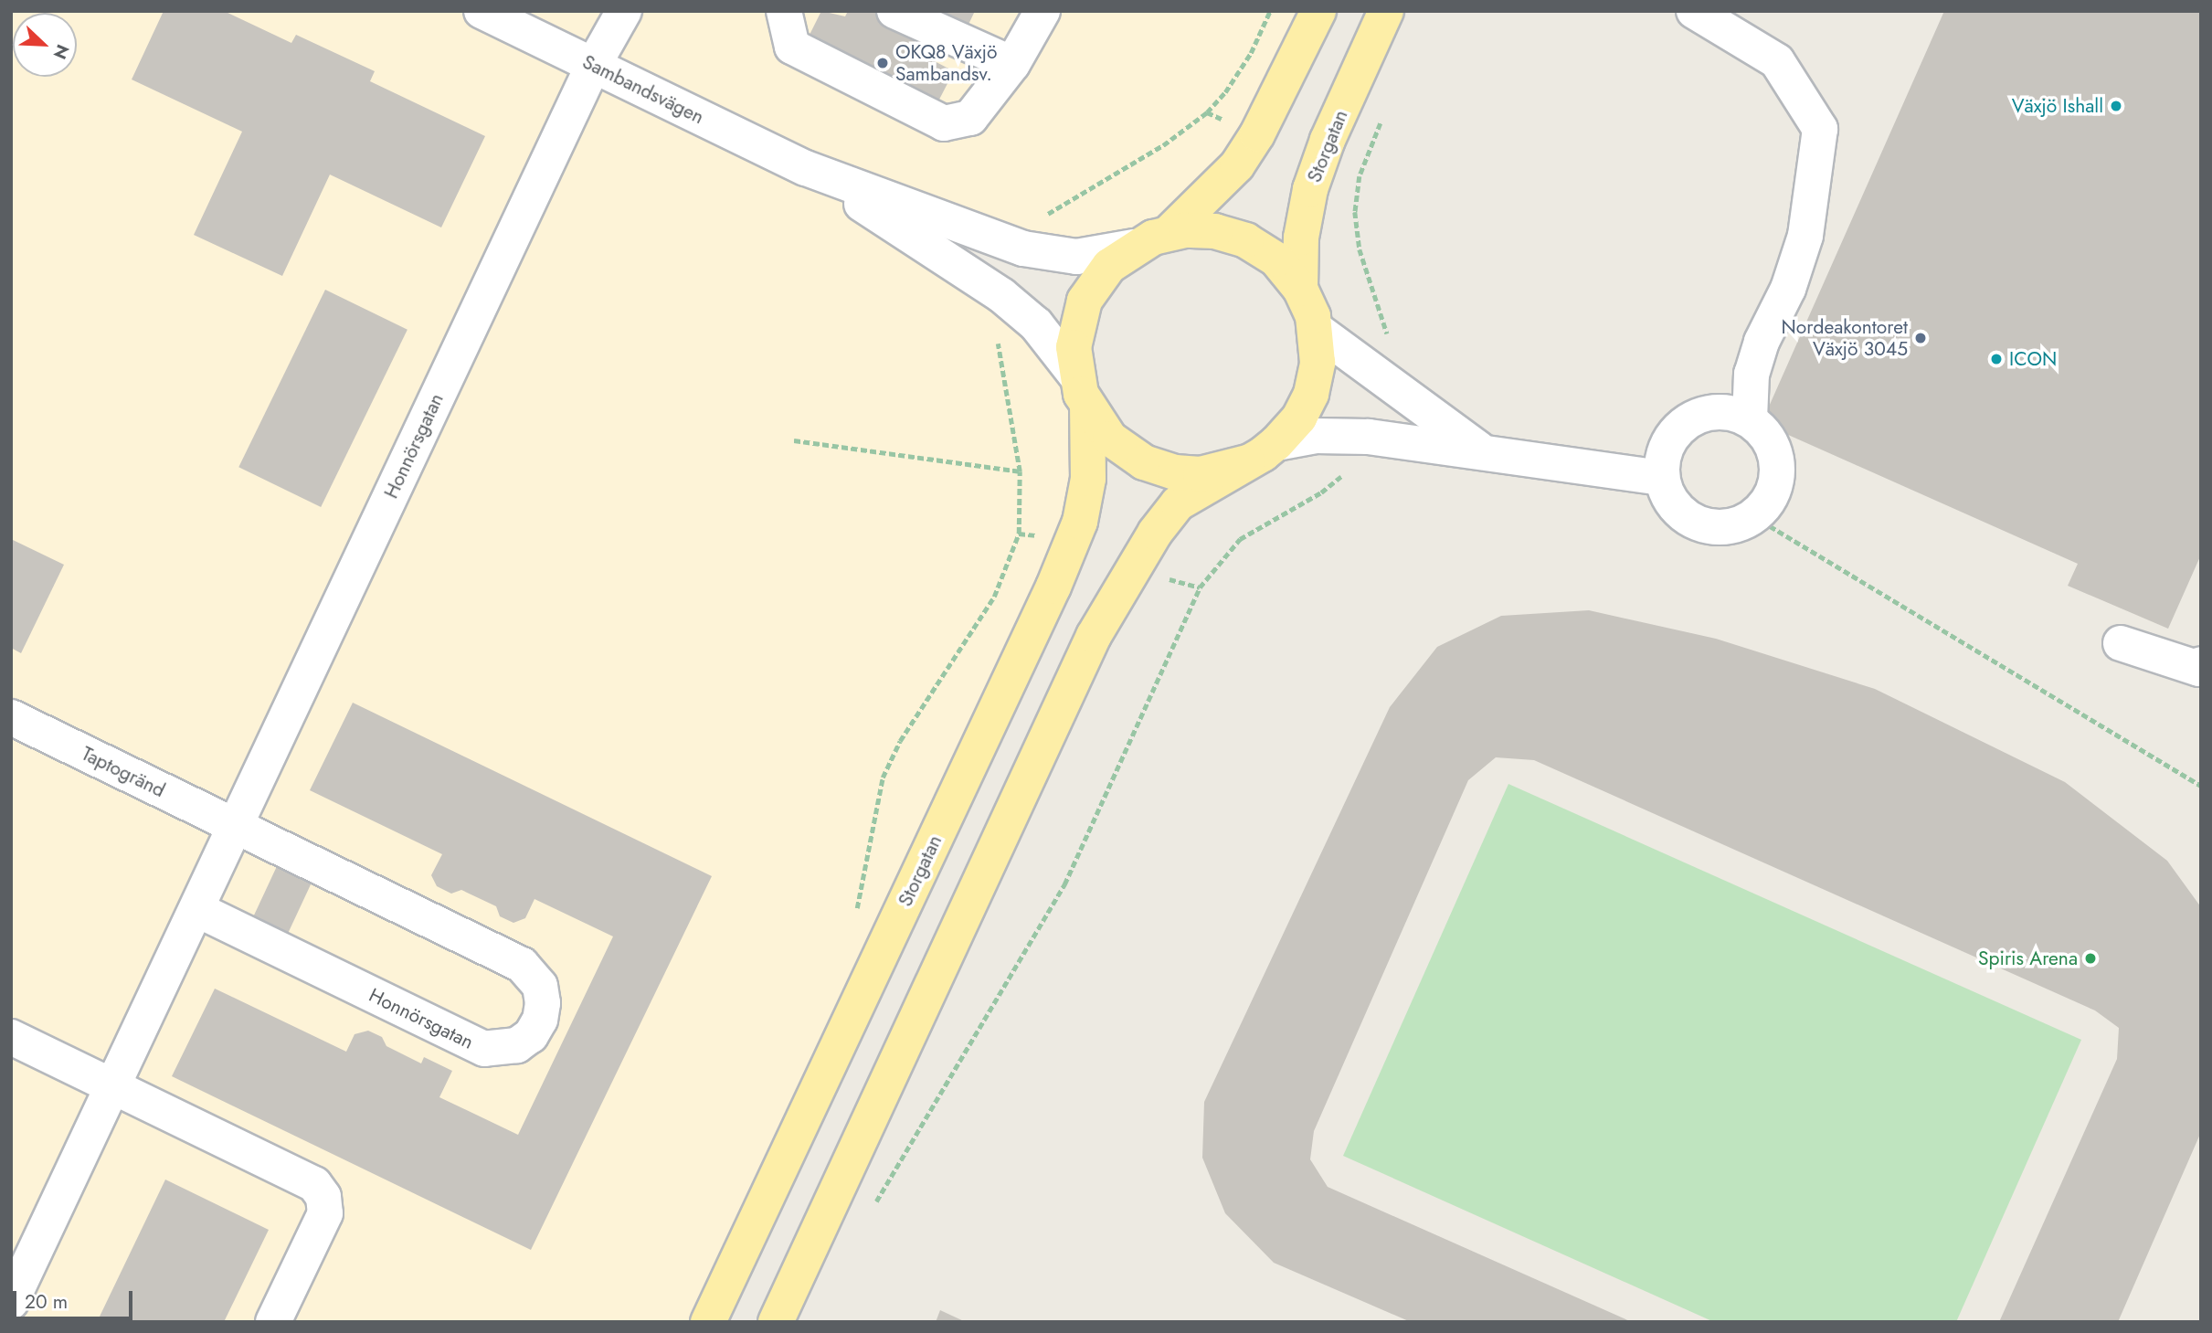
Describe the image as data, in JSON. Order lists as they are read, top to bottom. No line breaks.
{"streets":{"main road":["Storgatan"],"street":["Sambandsvägen","Honnörsgatan","Taptogränd"]},"crossings":[["Sambandsvägen","Storgatan"],["Sambandsvägen","Honnörsgatan"],["Honnörsgatan","Taptogränd"]],"places":["OKQ8 Växjö Sambandsv.","Växjö Ishall","Nordeakontoret Växjö 3045","ICON","Spiris Arena"],"scale_bar":"20 m","north":"bottom right"}
